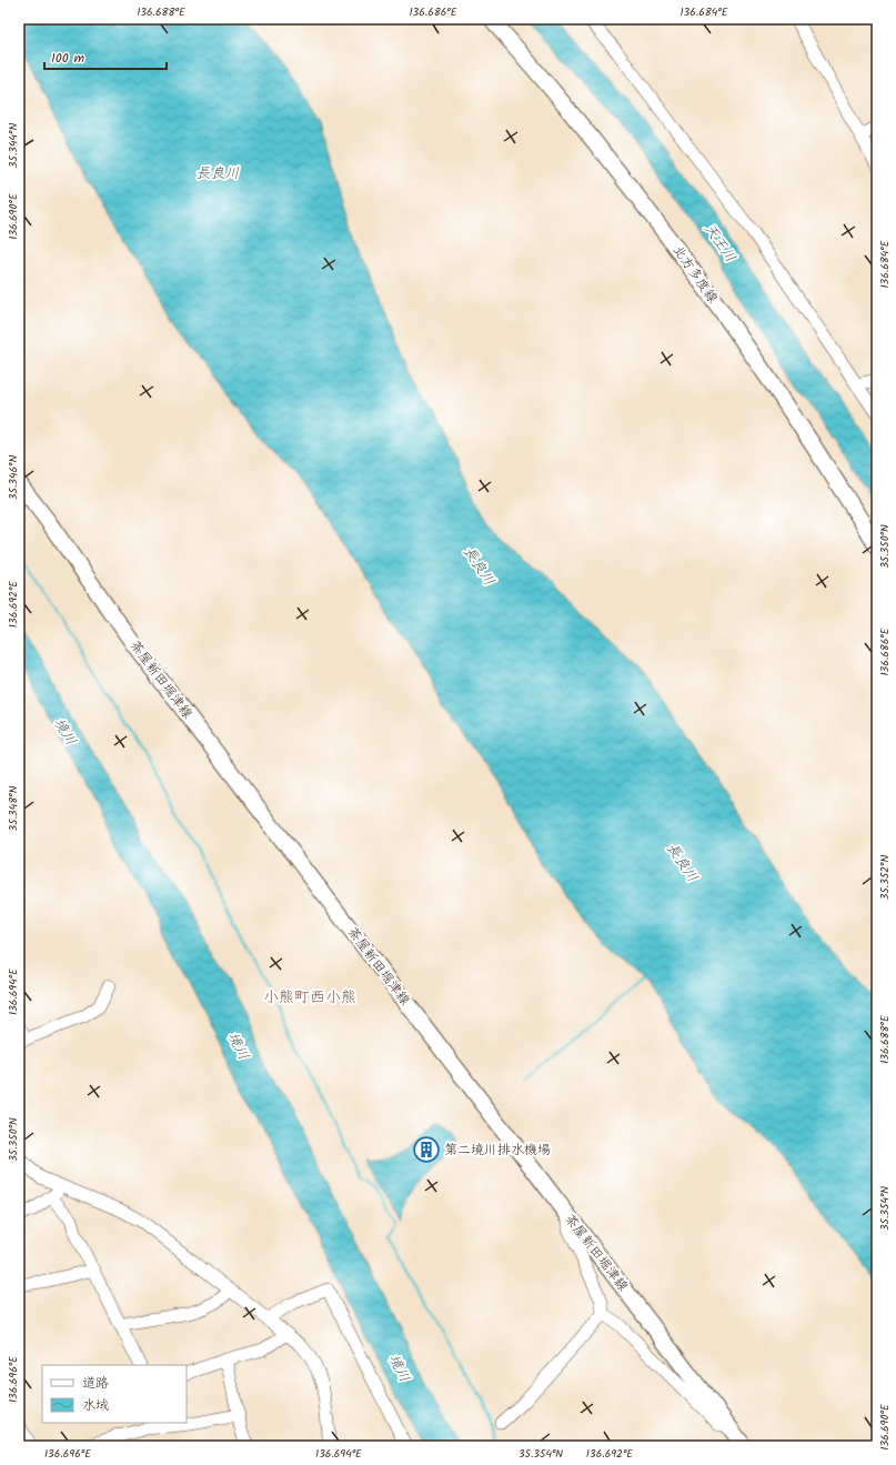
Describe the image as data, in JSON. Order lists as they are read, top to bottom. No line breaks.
{"streets":{"main road":["北方多度線","茶屋新田堀津線"]},"districts":["小熊町西小熊"],"water":["長良川","天王川","境川"],"places":{"building":["第二境川排水機場"]},"legend":["道路","水域"],"scale_bar":"100 m","coordinates":["136.688°E","136.686°E","136.684°E","35.344°N","136.690°E","35.346°N","35.350°N","136.692°E","35.348°N","35.352°N","136.694°E","35.354°N","136.696°E"]}
